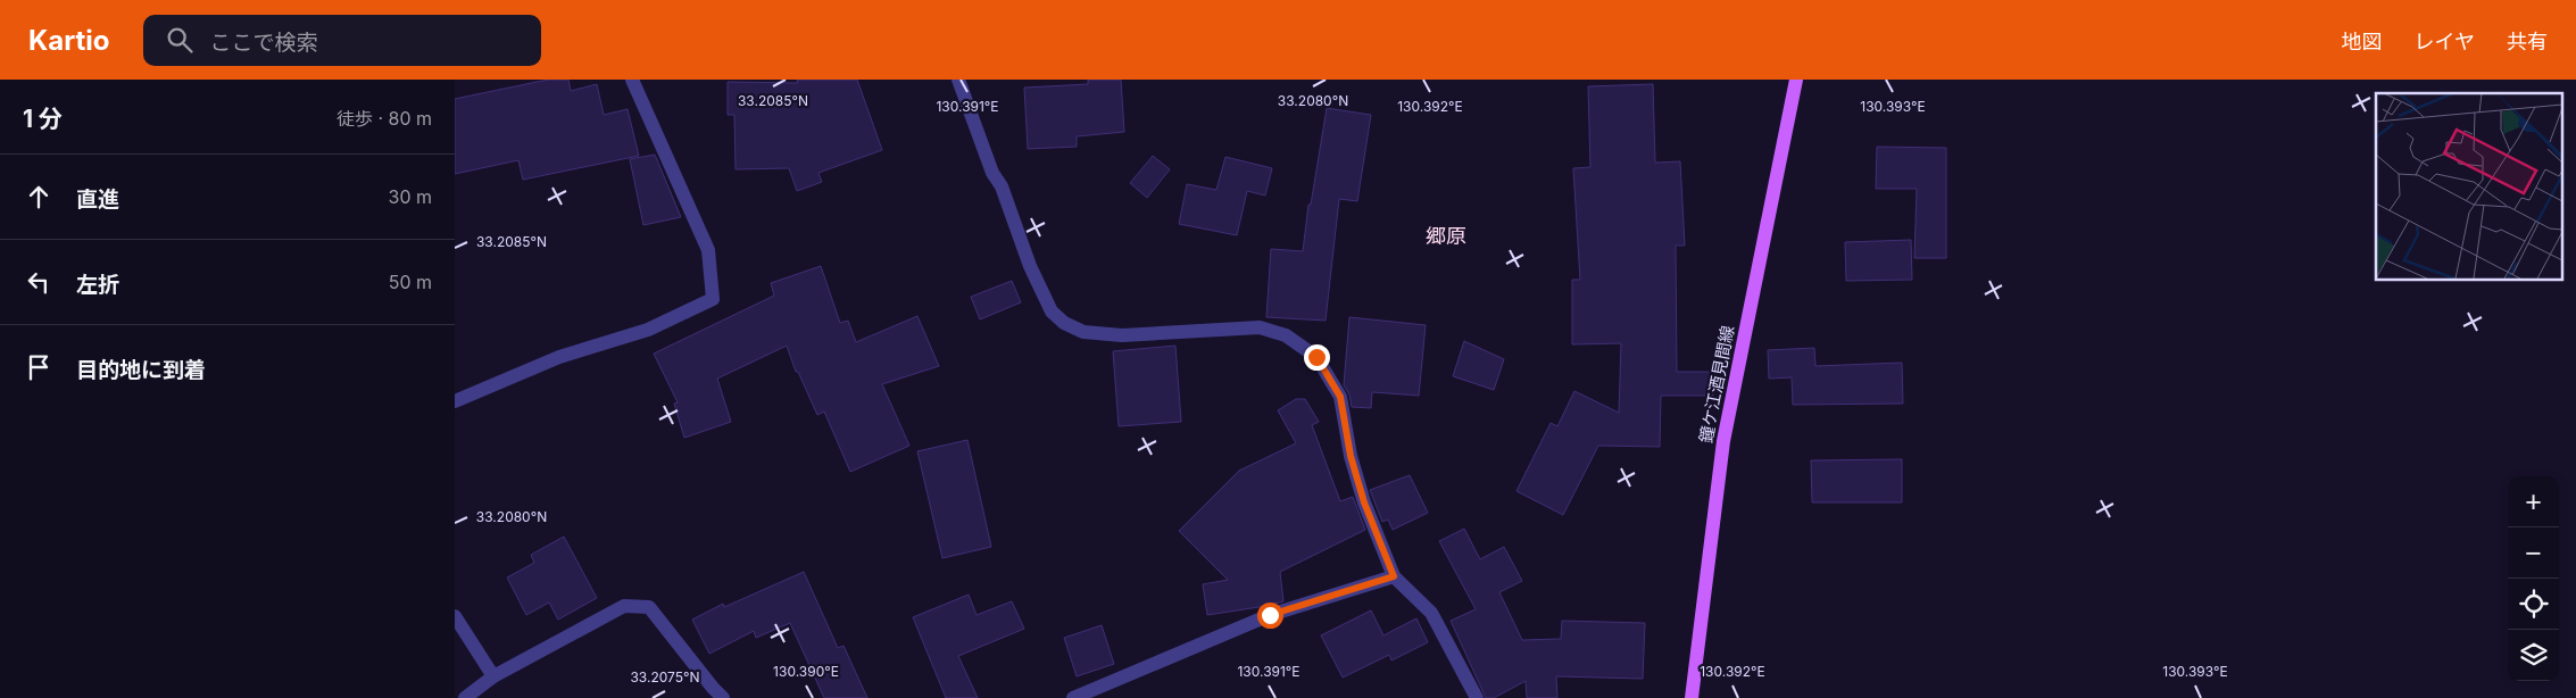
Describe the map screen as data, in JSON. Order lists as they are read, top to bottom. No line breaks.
{"streets":{"main road":["鐘ケ江酒見間線"]},"districts":["郷原"],"page":{"header":"Kartio","search":"ここで検索","nav":["地図","レイヤ","共有"],"heading":["1 分","徒歩 · 80 m"],"list":[["直進","30 m"],["左折","50 m"],"目的地に到着"],"map_buttons":["+","−"]},"coordinates":["33.2080°N","33.2085°N","130.391°E","130.392°E","130.393°E","130.390°E","33.2075°N"]}
